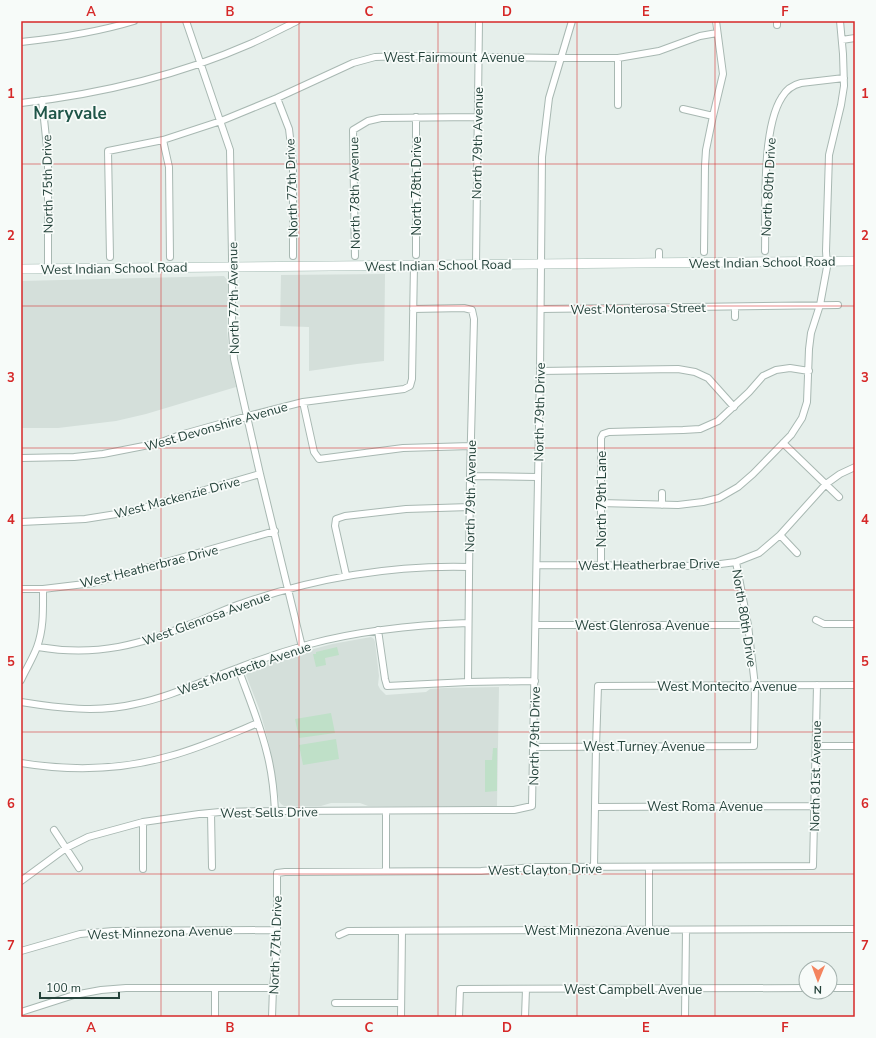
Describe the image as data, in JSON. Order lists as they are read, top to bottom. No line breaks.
{"streets":{"main road":["West Indian School Road"],"street":["West Fairmount Avenue","North 79th Avenue","North 75th Drive","North 78th Drive","North 80th Drive","North 77th Drive","North 78th Avenue","North 77th Avenue","West Monterosa Street","North 79th Drive","West Devonshire Avenue","West Mackenzie Drive","North 79th Lane","West Heatherbrae Drive","West Glenrosa Avenue","West Montecito Avenue","West Turney Avenue","North 81st Avenue","West Roma Avenue","West Sells Drive","West Clayton Drive","West Minnezona Avenue","West Campbell Avenue"]},"crossings":[["West Fairmount Avenue","North 79th Avenue"],["West Fairmount Avenue","North 77th Drive"],["West Fairmount Avenue","North 77th Avenue"],["West Fairmount Avenue","North 79th Drive"],["North 79th Avenue","West Indian School Road"],["North 79th Avenue","West Devonshire Avenue"],["North 79th Avenue","West Glenrosa Avenue"],["North 79th Avenue","West Montecito Avenue"],["North 75th Drive","West Indian School Road"],["North 78th Drive","North 78th Avenue"],["North 80th Drive","West Heatherbrae Drive"],["North 80th Drive","West Glenrosa Avenue"],["North 80th Drive","West Montecito Avenue"],["North 80th Drive","West Turney Avenue"],["North 77th Drive","West Clayton Drive"],["North 77th Drive","West Minnezona Avenue"],["West Indian School Road","North 77th Avenue"],["West Indian School Road","North 79th Drive"],["North 77th Avenue","West Devonshire Avenue"],["North 77th Avenue","West Mackenzie Drive"],["North 77th Avenue","West Heatherbrae Drive"],["North 77th Avenue","West Glenrosa Avenue"],["North 77th Avenue","West Montecito Avenue"],["West Monterosa Street","North 79th Drive"],["North 79th Drive","West Heatherbrae Drive"],["North 79th Drive","West Glenrosa Avenue"],["North 79th Drive","West Turney Avenue"],["North 79th Drive","West Sells Drive"],["North 79th Lane","West Heatherbrae Drive"],["West Montecito Avenue","West Turney Avenue"],["West Montecito Avenue","North 81st Avenue"],["North 81st Avenue","West Roma Avenue"],["North 81st Avenue","West Clayton Drive"]],"districts":["Maryvale"],"scale_bar":"100 m","north":"bottom","grid":{"columns":["A","B","C","D","E","F"],"rows":["1","2","3","4","5","6","7"]}}
